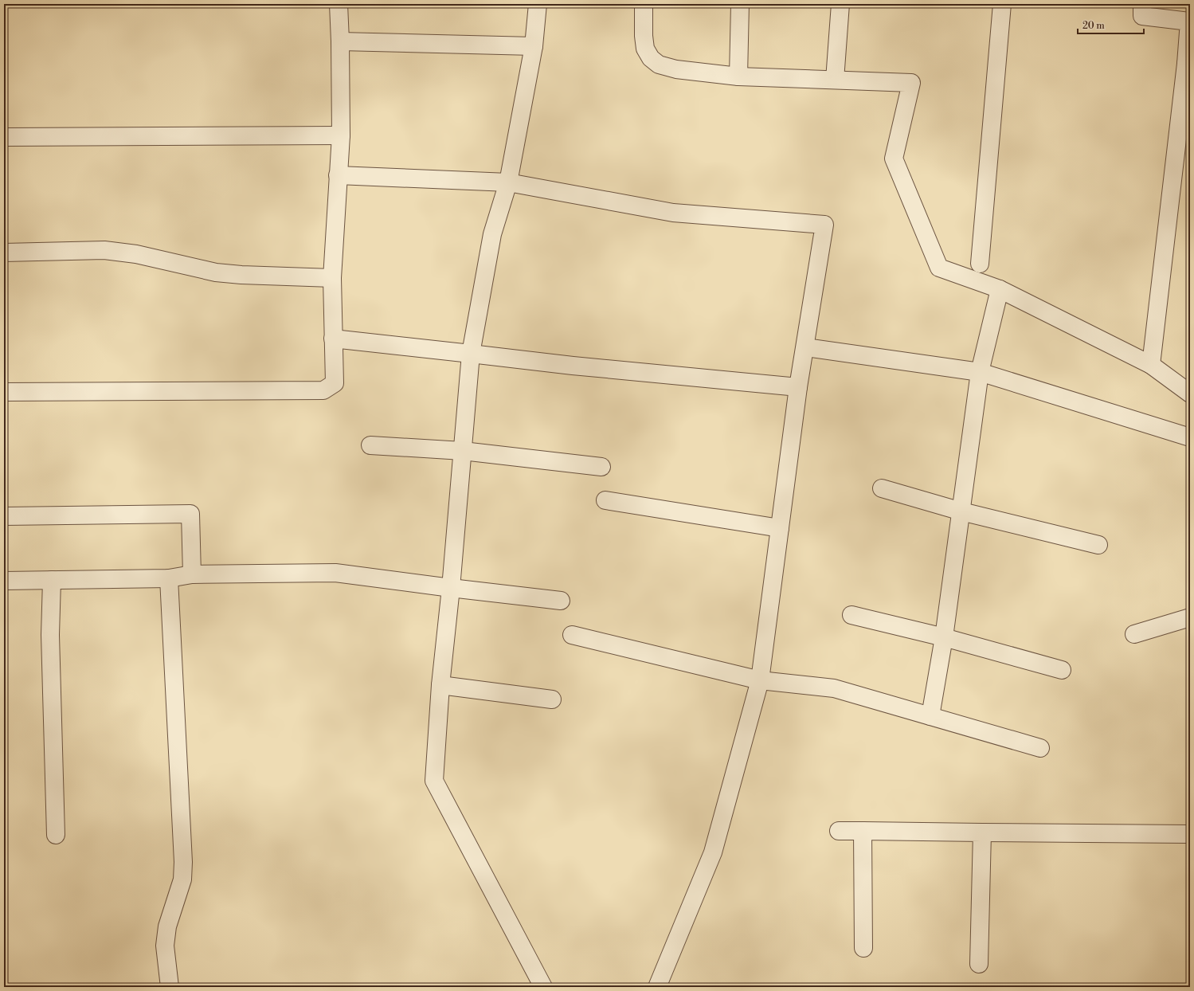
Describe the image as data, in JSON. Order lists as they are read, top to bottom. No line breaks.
{"scale_bar":"20 m"}
